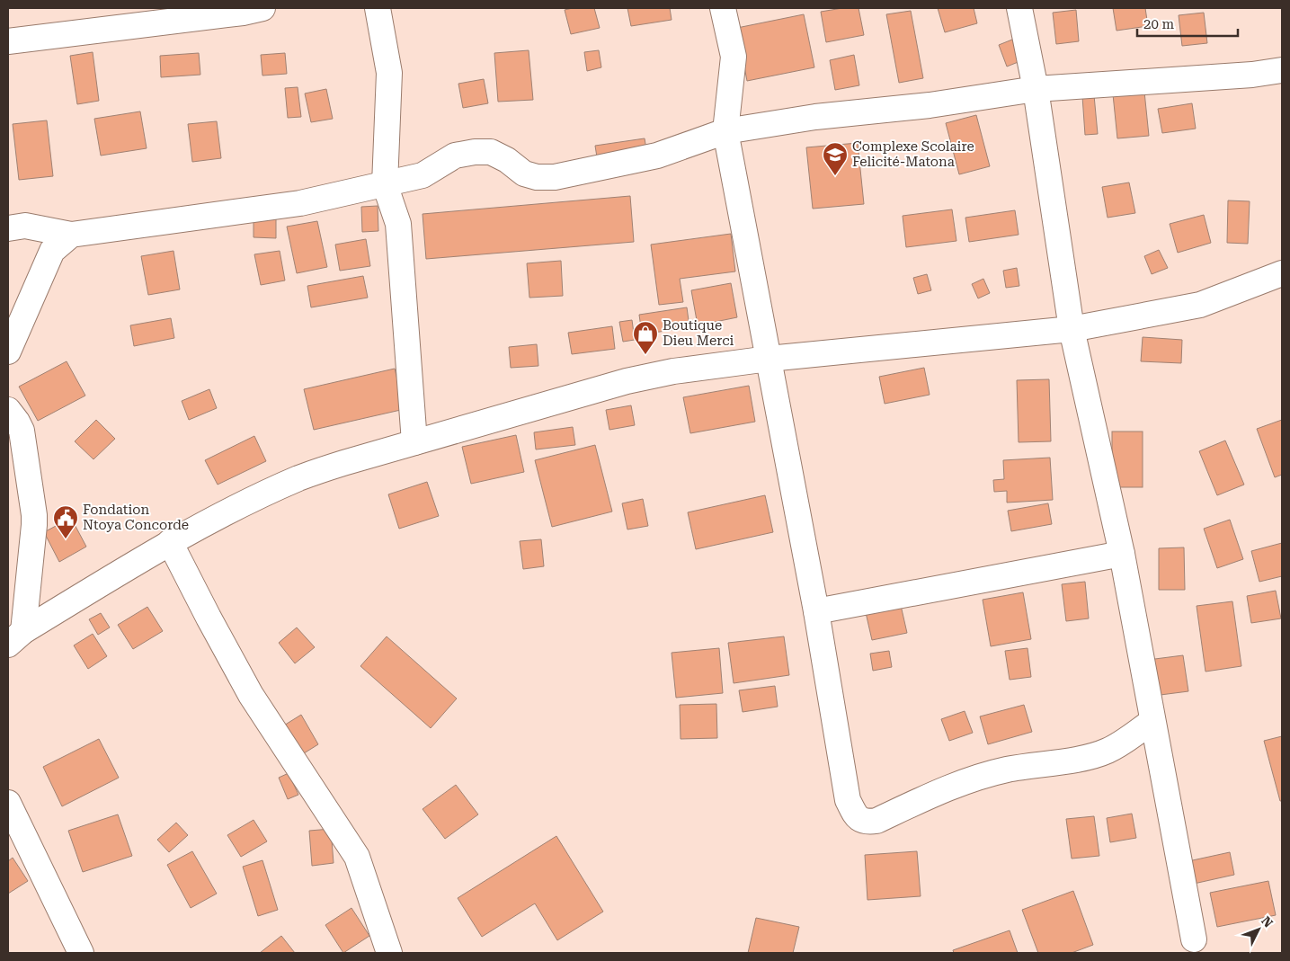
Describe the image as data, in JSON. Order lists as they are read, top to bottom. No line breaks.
{"places":{"school or university":["Complexe Scolaire Felicité-Matona"],"shop":["Boutique Dieu Merci"],"public building":["Fondation Ntoya Concorde"]},"scale_bar":"20 m","north":"top right"}
